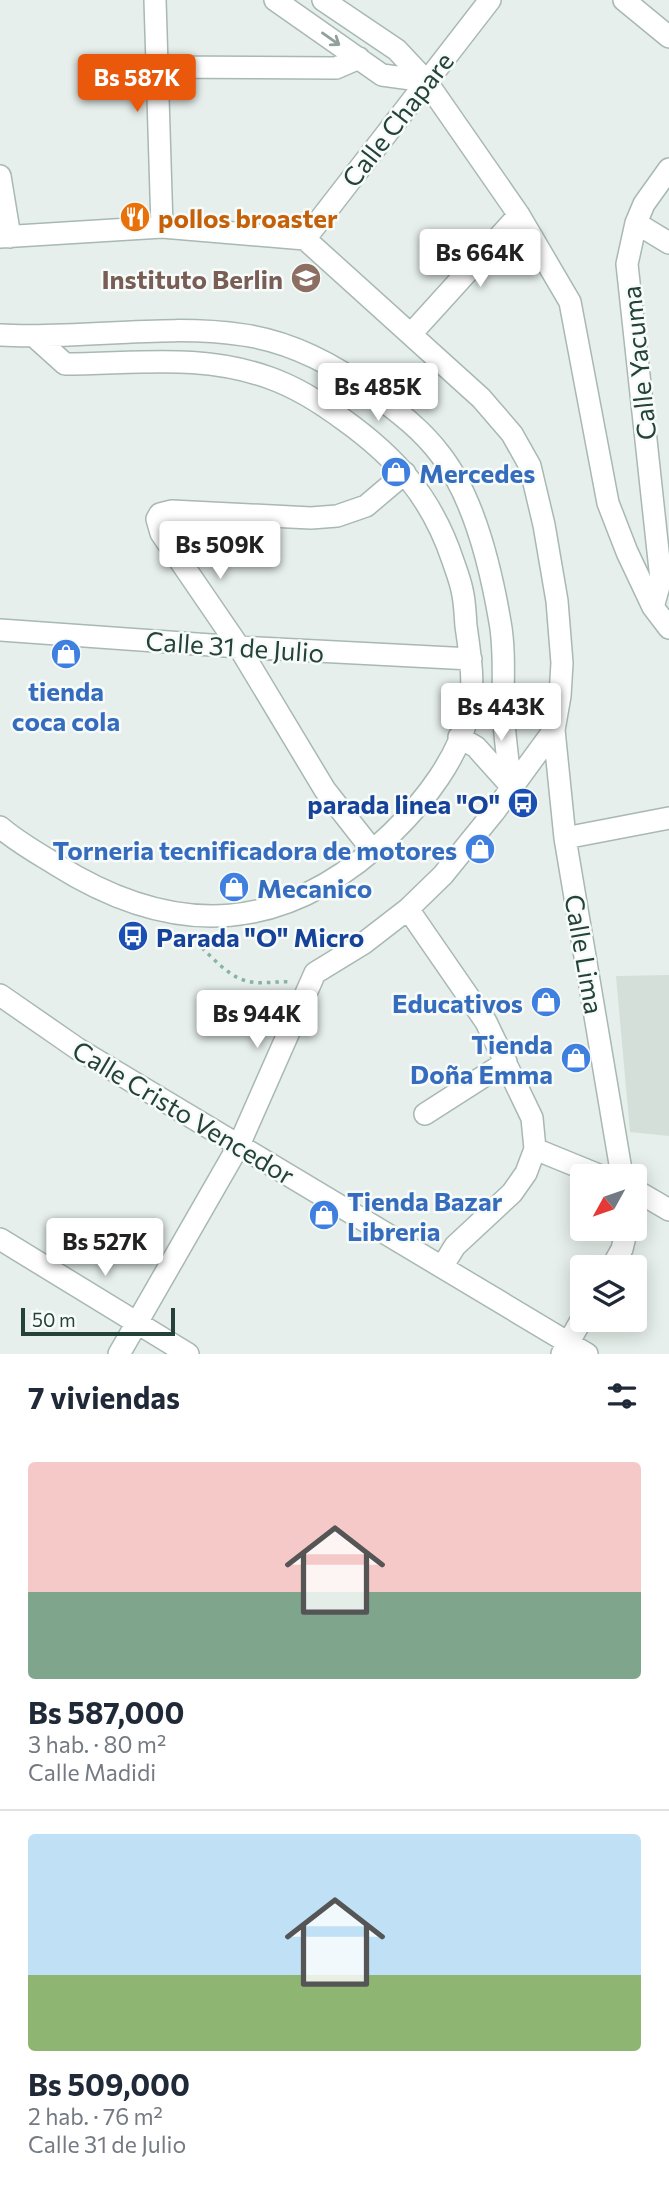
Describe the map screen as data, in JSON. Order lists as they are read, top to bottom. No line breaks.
{"streets":{"street":["Calle Chapare","Calle Yacuma","Calle 31 de Julio","Calle Lima","Calle Cristo Vencedor"]},"places":{"restaurant":["pollos broaster"],"school or university":["Instituto Berlin"],"shop":["Mercedes","tienda coca cola","Torneria tecnificadora de motores","Mecanico","Educativos","Tienda Doña Emma","Tienda Bazar Libreria"],"bus stop":["parada linea \"O\"","Parada \"O\" Micro"]},"scale_bar":"50 m","north":"bottom left","page":{"price":["Bs 587K","Bs 664K","Bs 485K","Bs 509K","Bs 443K","Bs 944K","Bs 527K"],"scale":"50 m","heading":"7 viviendas","list":[{"name":"Bs 587,000","note":"3 hab. · 80 m² · Calle Madidi"},{"name":"Bs 509,000","note":"2 hab. · 76 m² · Calle 31 de Julio"}]}}
